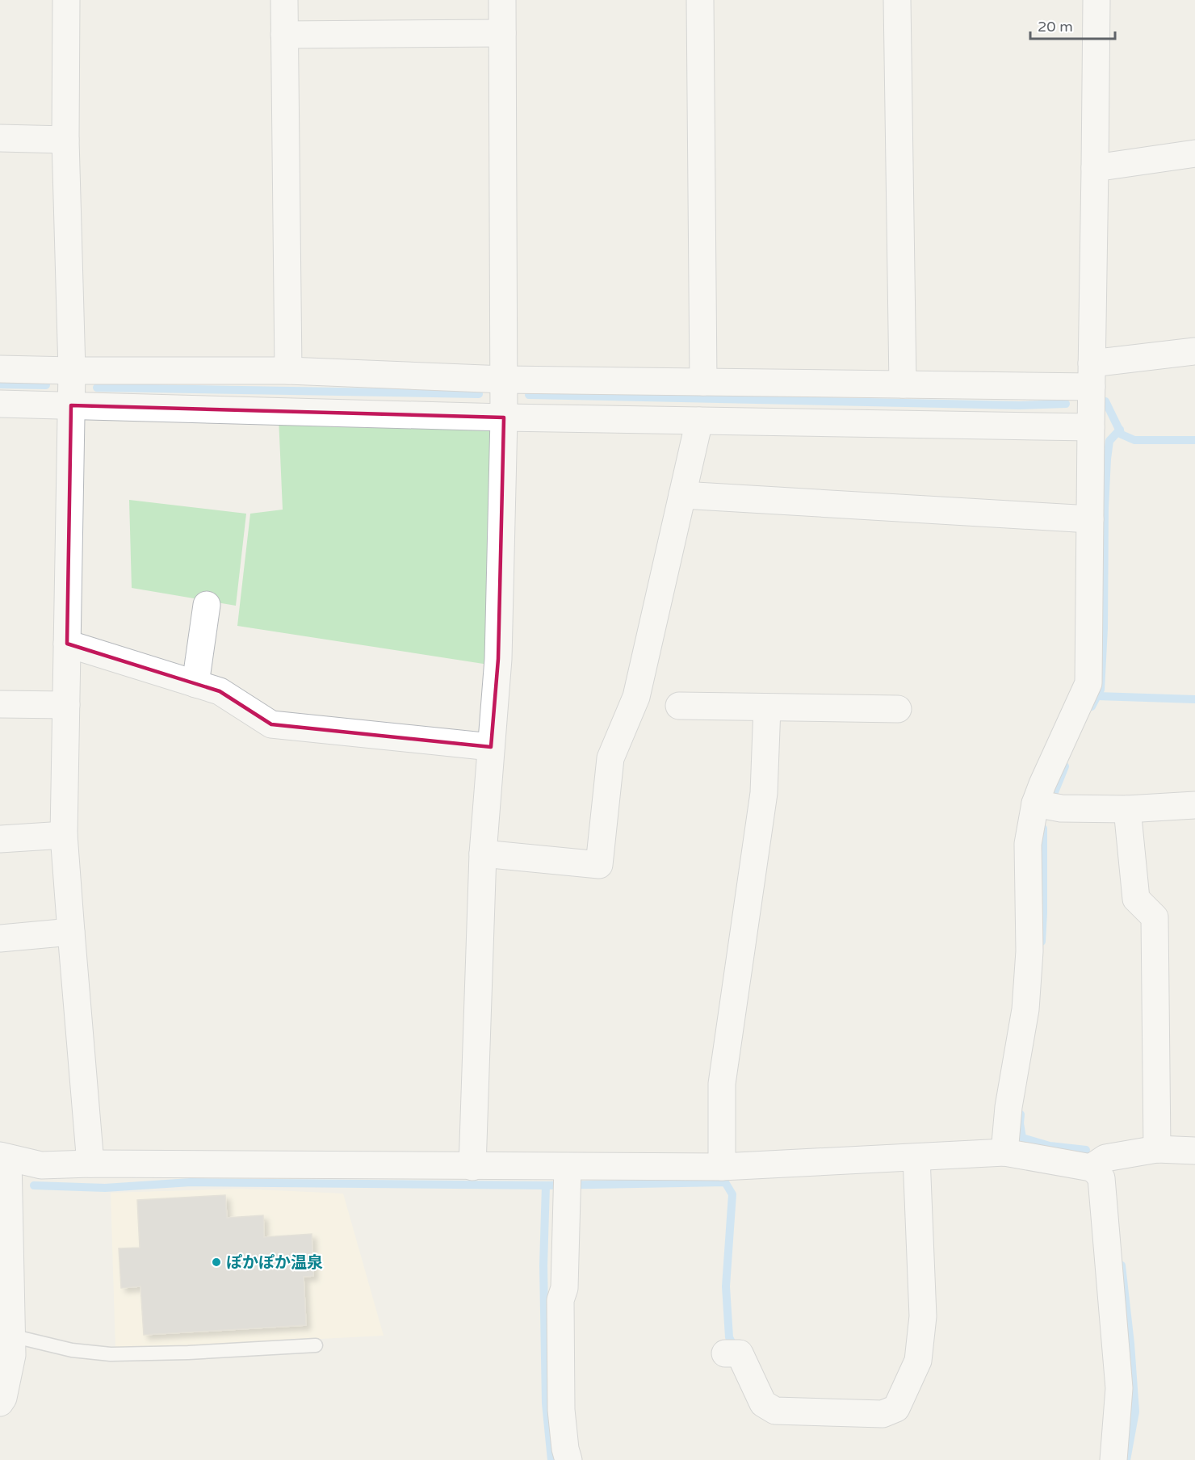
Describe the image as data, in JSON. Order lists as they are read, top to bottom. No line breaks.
{"places":["ぽかぽか温泉"],"scale_bar":"20 m"}
